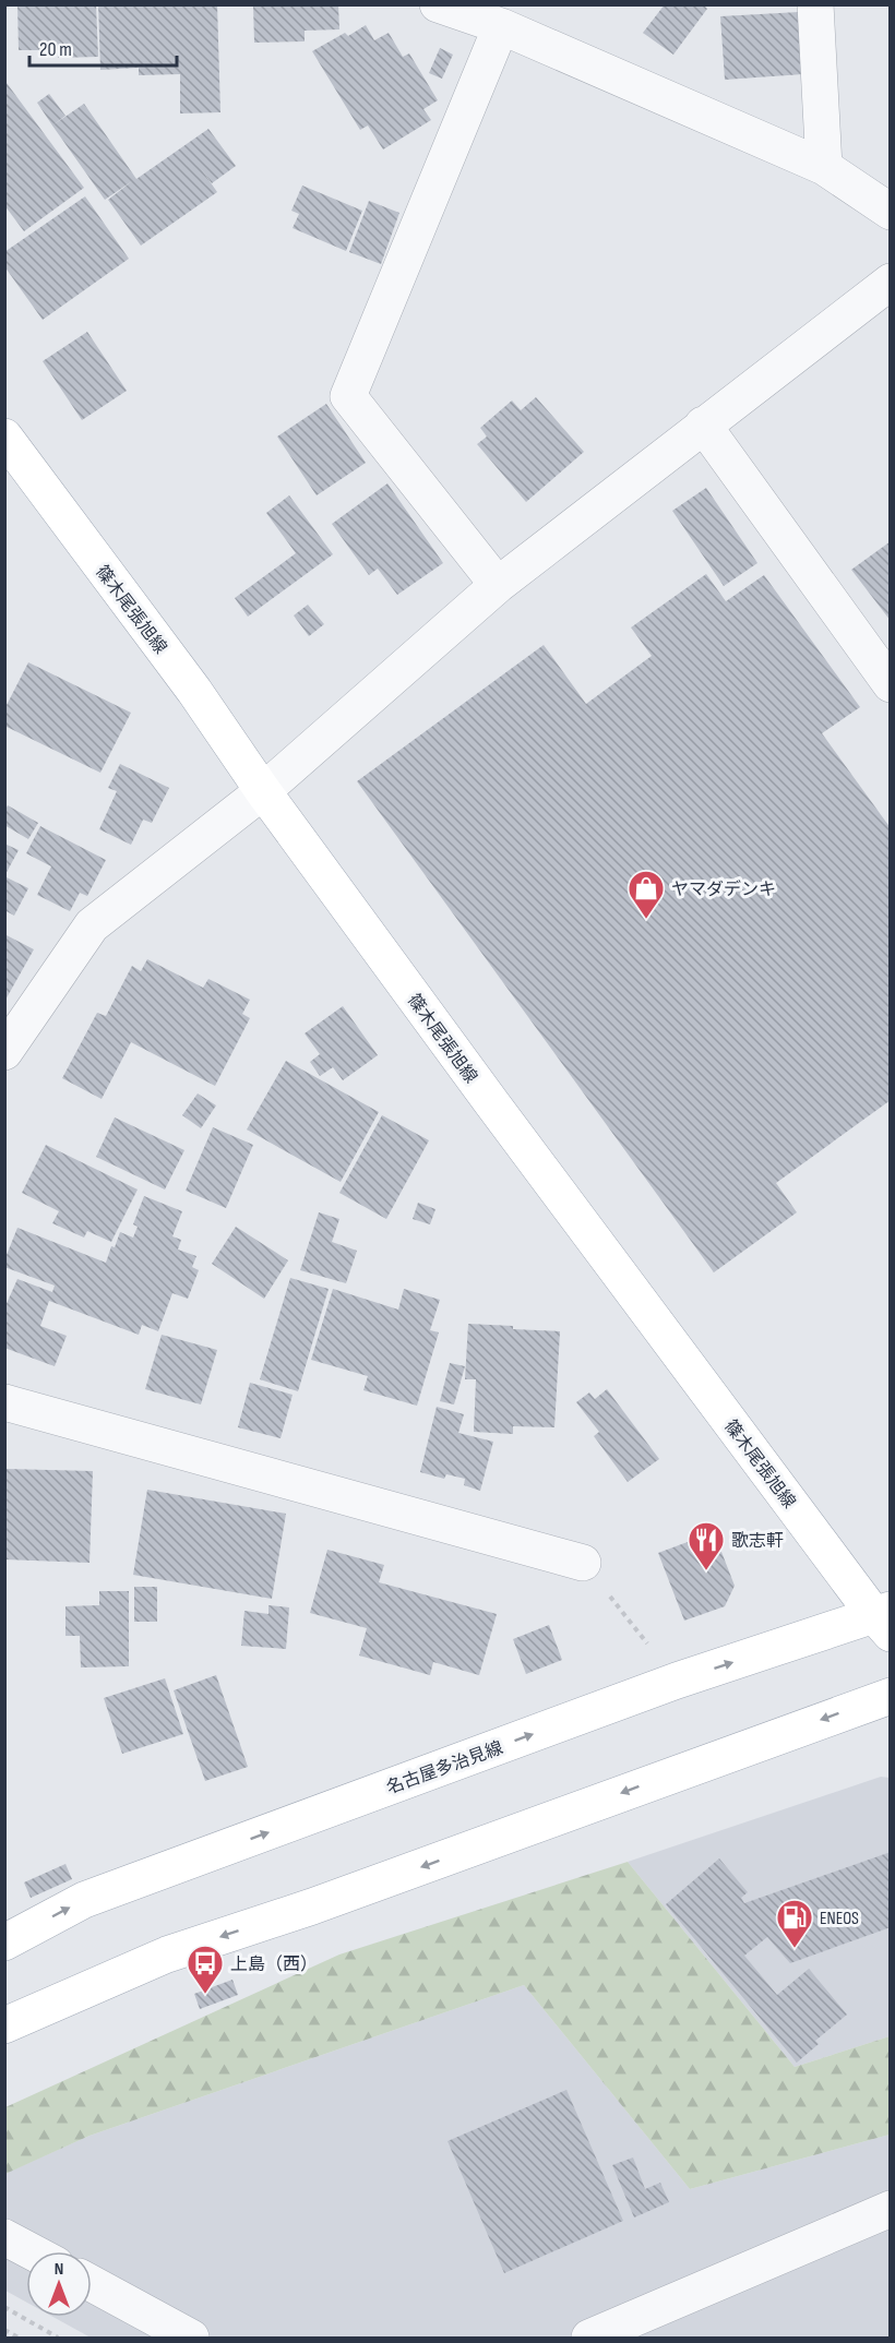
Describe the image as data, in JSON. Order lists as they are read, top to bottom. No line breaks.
{"streets":{"main road":["篠木尾張旭線","名古屋多治見線"]},"crossings":[["篠木尾張旭線","名古屋多治見線"]],"places":{"shop":["ヤマダデンキ"],"restaurant":["歌志軒"],"fuel station":["ENEOS"],"bus stop":["上島（西）"]},"scale_bar":"20 m","north":"top"}
